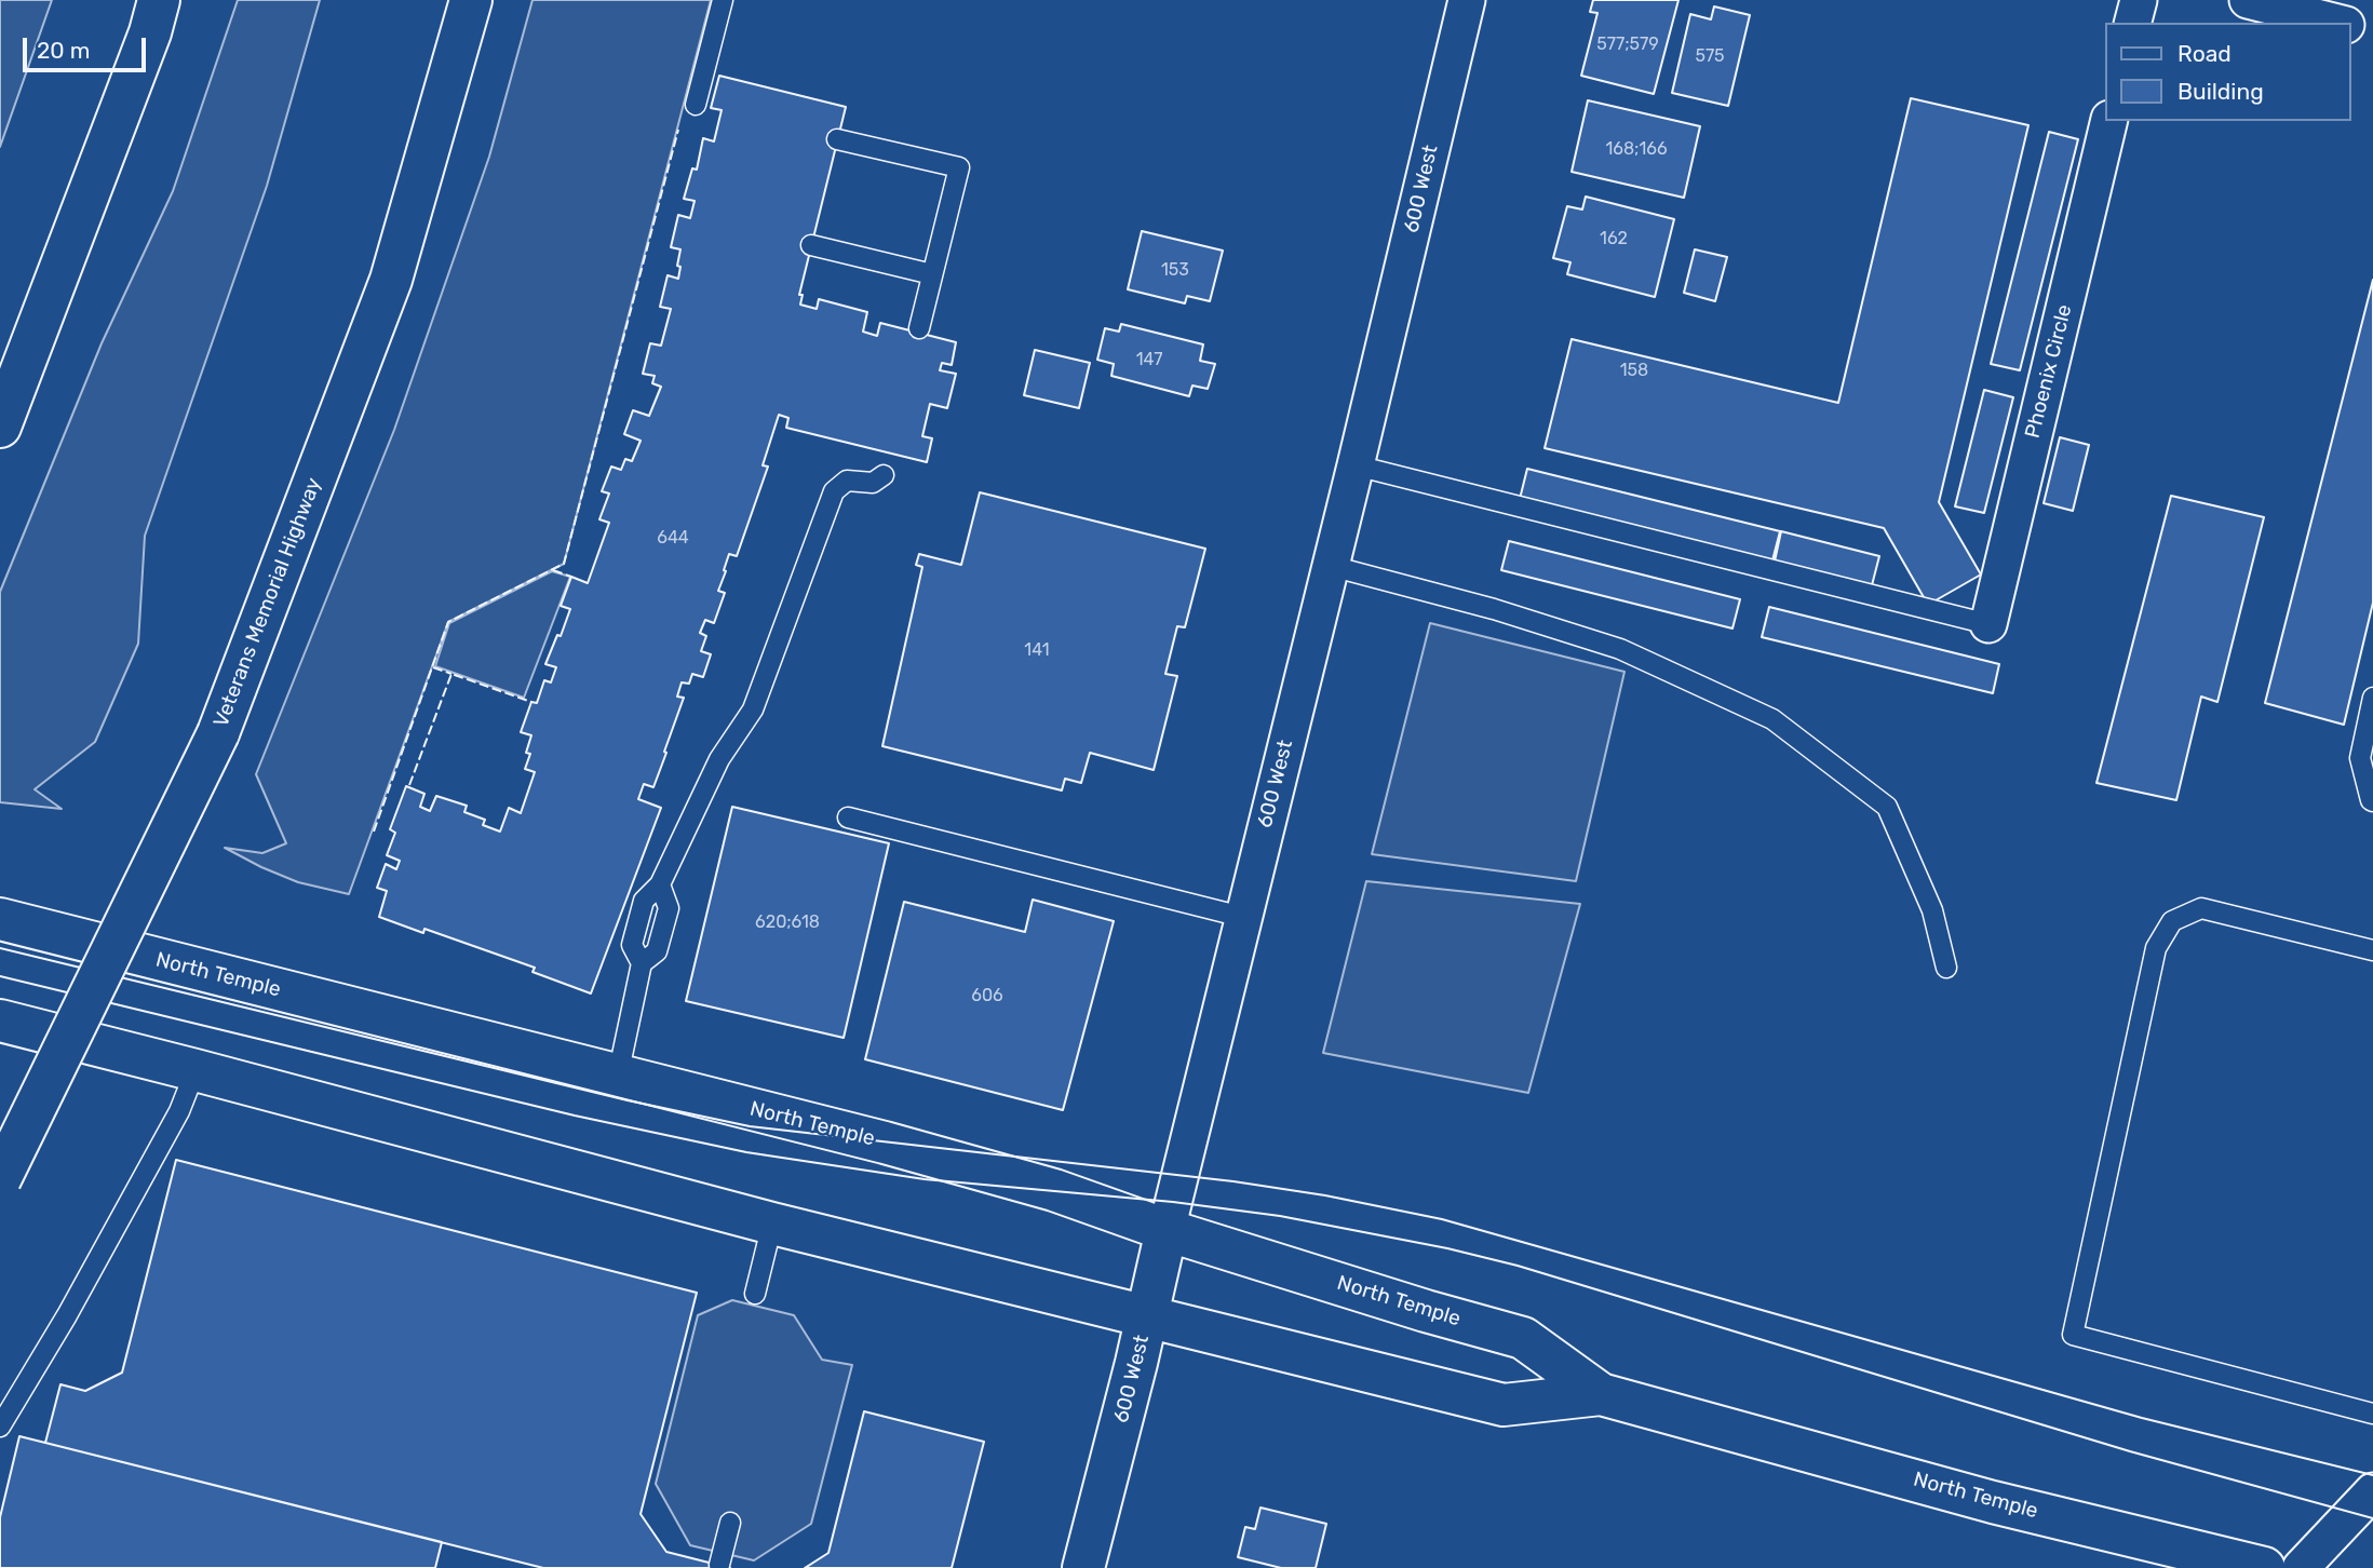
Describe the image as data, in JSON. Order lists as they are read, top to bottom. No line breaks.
{"streets":{"main road":["600 West","Veterans Memorial Highway","North Temple"],"street":["Phoenix Circle"]},"crossings":[["600 West","North Temple"]],"house_numbers":["577;579","575","168;166","162","153","147","158","644","141","620;618","606"],"legend":["Road","Building"],"scale_bar":"20 m"}
